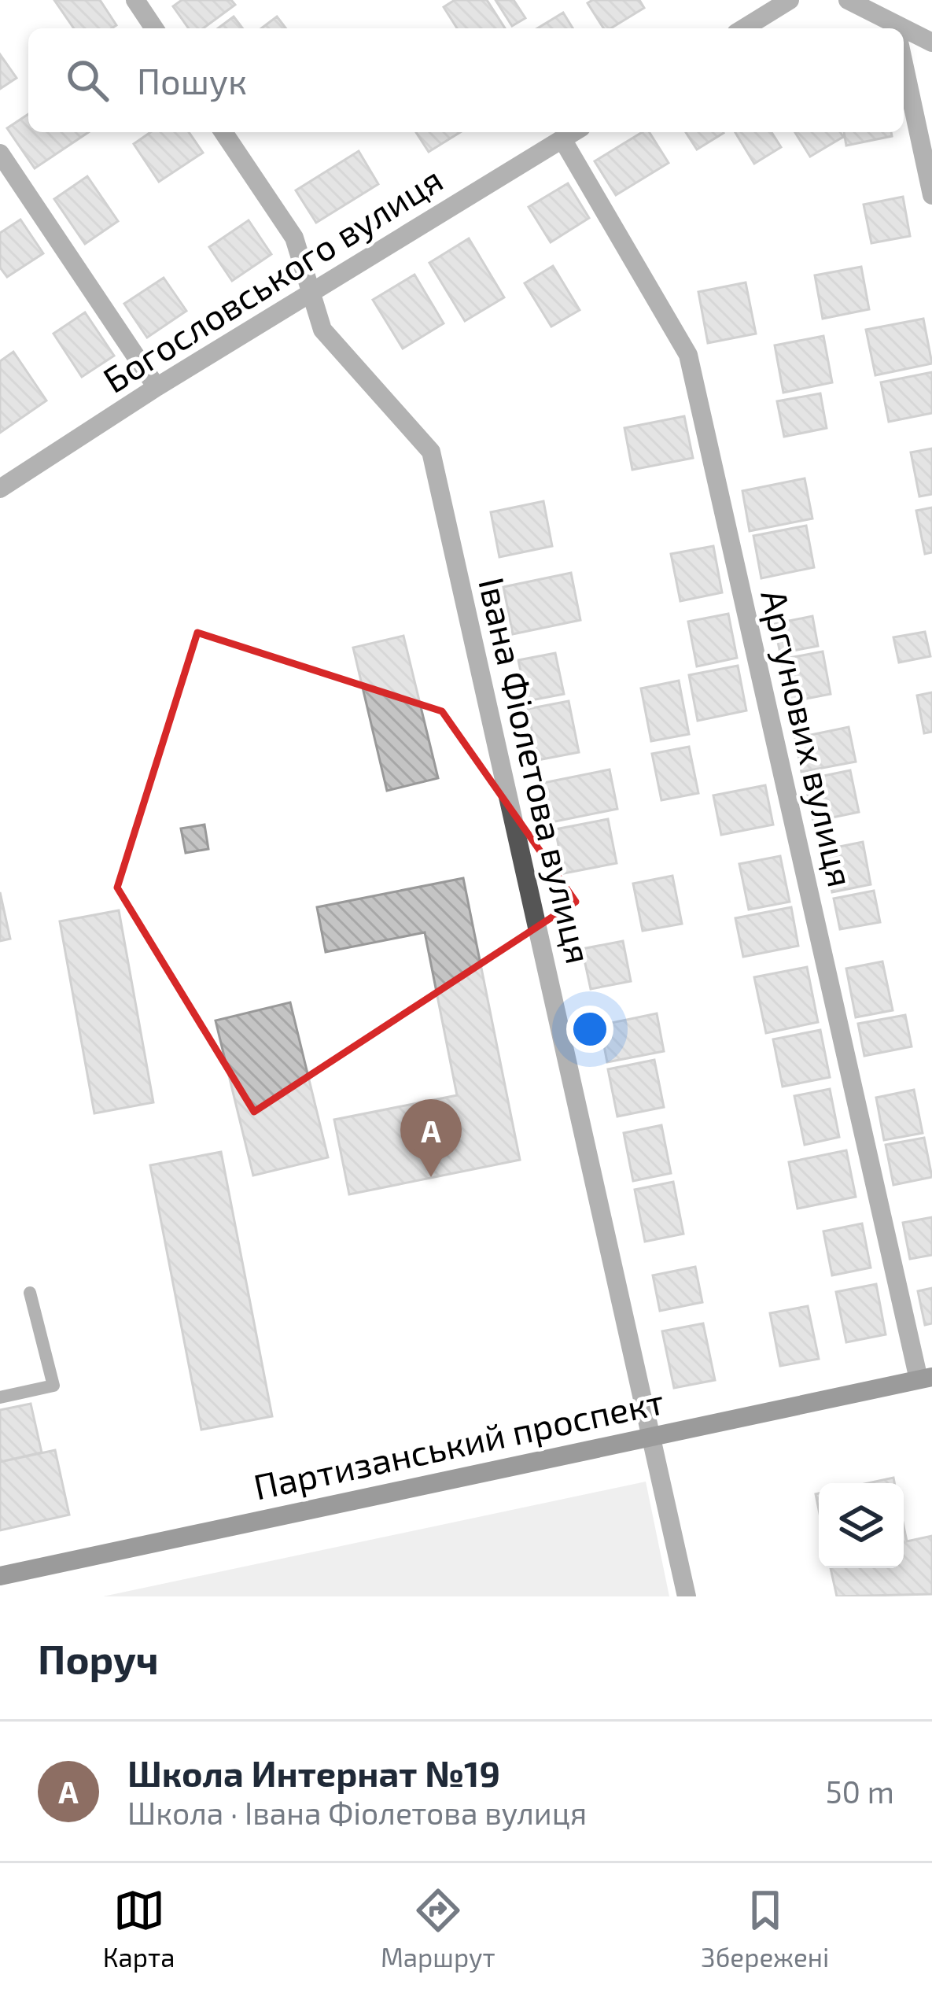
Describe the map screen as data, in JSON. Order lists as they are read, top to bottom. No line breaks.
{"streets":{"street":["Богословського вулиця","Аргунових вулиця","Івана Фіолетова вулиця","Партизанський проспект"]},"crossings":[["Богословського вулиця","Аргунових вулиця"],["Богословського вулиця","Івана Фіолетова вулиця"],["Аргунових вулиця","Партизанський проспект"],["Івана Фіолетова вулиця","Партизанський проспект"]],"page":{"search":"Пошук","pins":"A","heading":"Поруч","list":[{"mark":"A","name":"Школа Интернат №19","note":"Школа · Івана Фіолетова вулиця","value":"50 m"}],"nav":["Карта","Маршрут","Збережені"]}}
